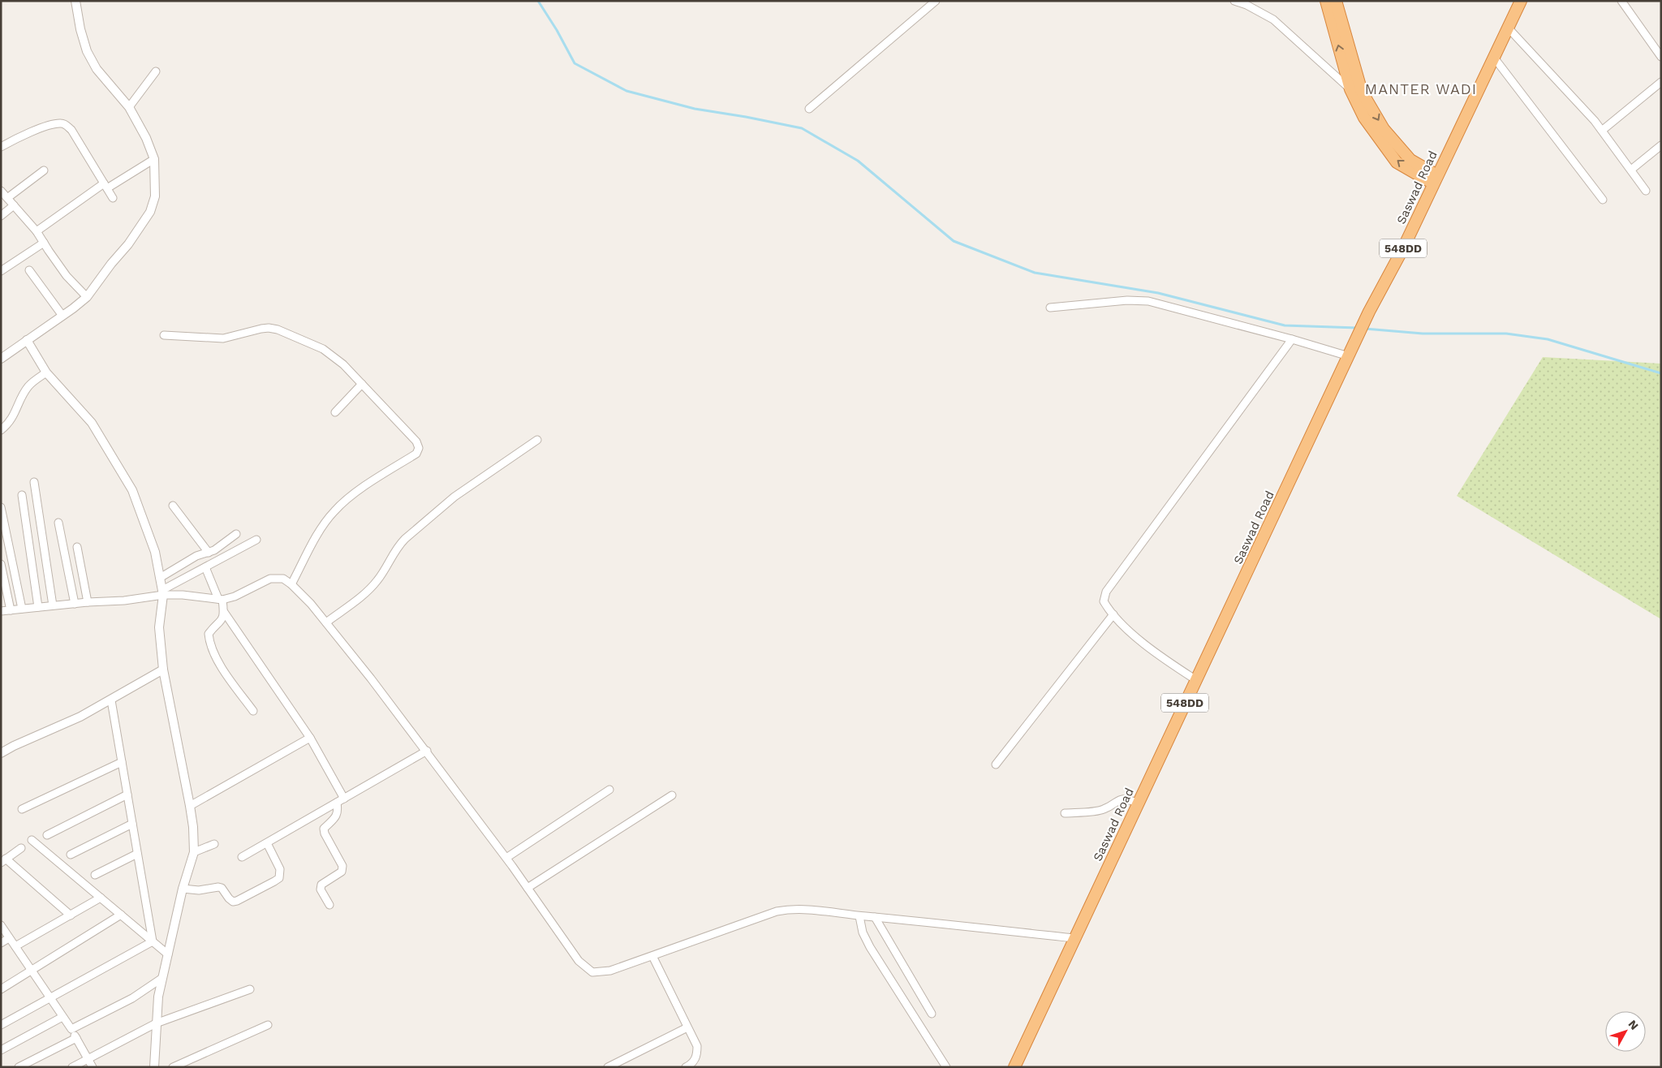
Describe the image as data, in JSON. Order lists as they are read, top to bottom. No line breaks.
{"streets":{"highway":["Saswad Road","548DD"]},"districts":["MANTER WADI"],"north":"top right"}
